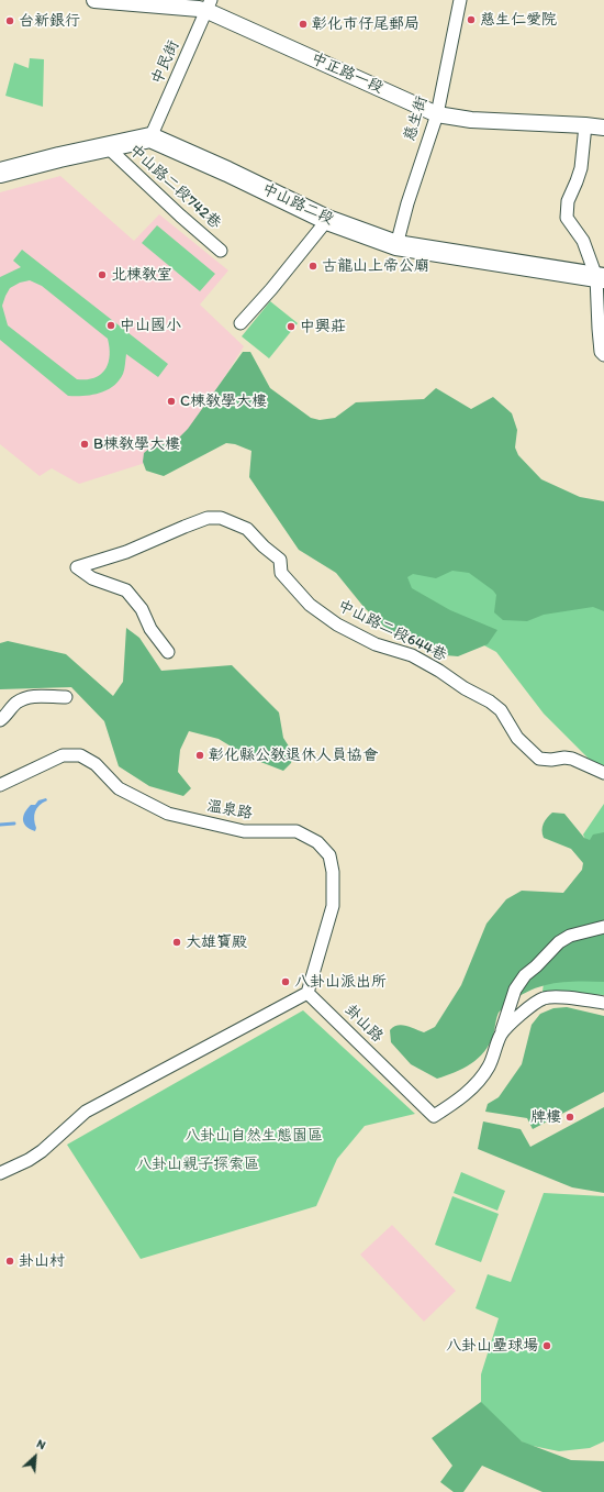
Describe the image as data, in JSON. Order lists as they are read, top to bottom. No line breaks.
{"streets":{"main road":["中山路二段"],"street":["中民街","中正路一段","慈生街","中山路二段742巷","中山路二段644巷","溫泉路","卦山路"]},"crossings":[["中民街","中正路一段"],["中民街","中山路二段"],["中正路一段","慈生街"],["慈生街","中山路二段"],["溫泉路","卦山路"]],"parks":["八卦山自然生態園區","八卦山親子探索區"],"places":["慈生仁愛院","台新銀行","彰化市仔尾郵局","古龍山上帝公廟","北棟教室","中山國小","中興莊","C棟教學大樓","B棟教學大樓","彰化縣公教退休人員協會","大雄寶殿","八卦山派出所","牌樓","卦山村","八卦山壘球場"],"north":"top right"}
